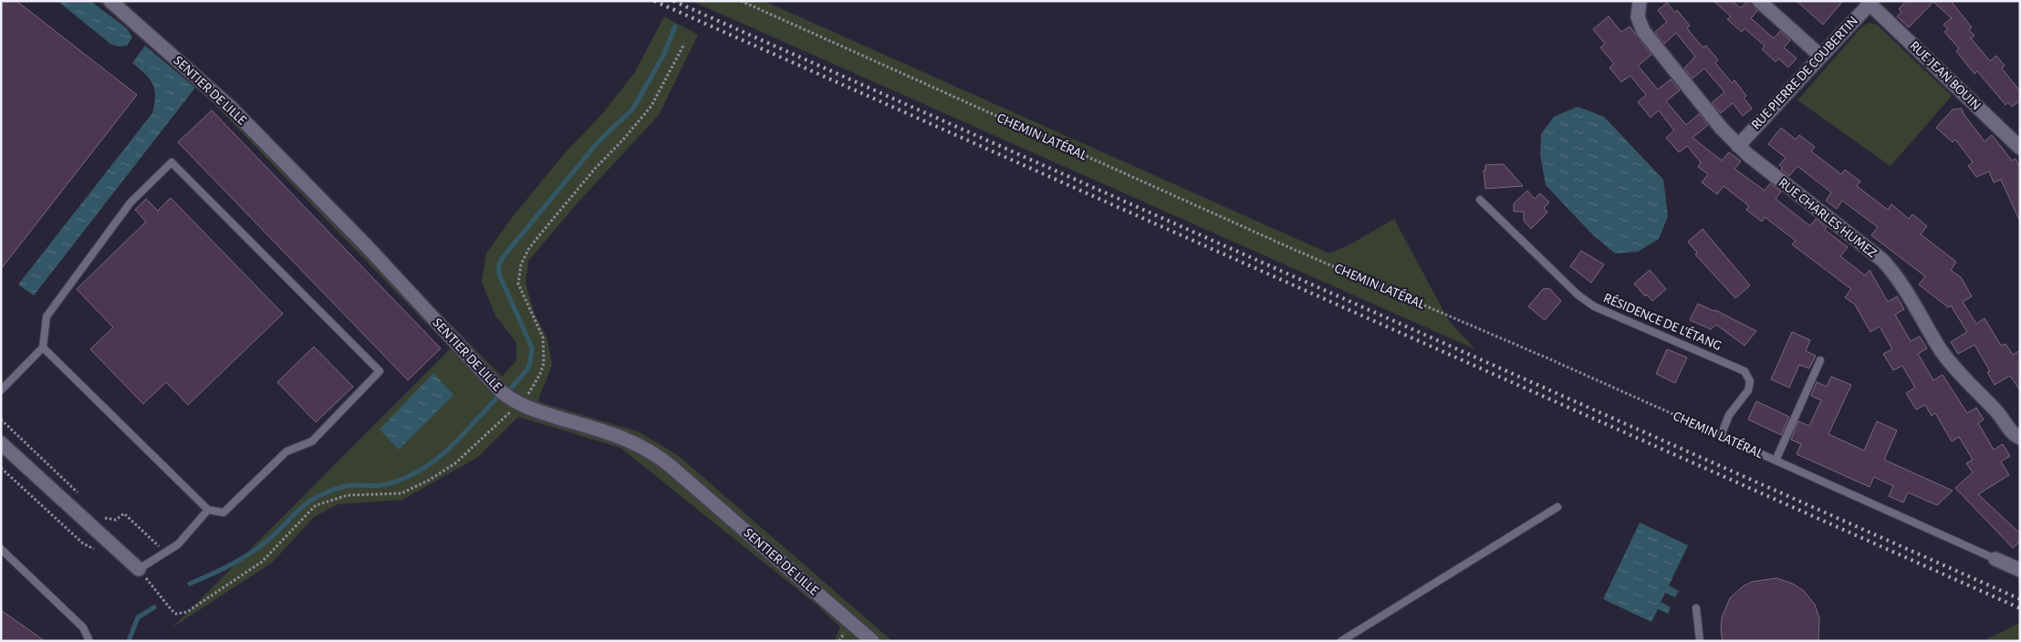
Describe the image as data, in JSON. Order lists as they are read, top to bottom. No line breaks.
{"streets":{"street":["RUE PIERRE DE COUBERTIN","RUE JEAN BOUIN","SENTIER DE LILLE","CHEMIN LATÉRAL","RUE CHARLES HUMEZ"],"lane":["RÉSIDENCE DE L'ÉTANG"]},"crossings":[["RUE PIERRE DE COUBERTIN","RUE JEAN BOUIN"],["RUE PIERRE DE COUBERTIN","RUE CHARLES HUMEZ"],["CHEMIN LATÉRAL","RÉSIDENCE DE L'ÉTANG"]]}
